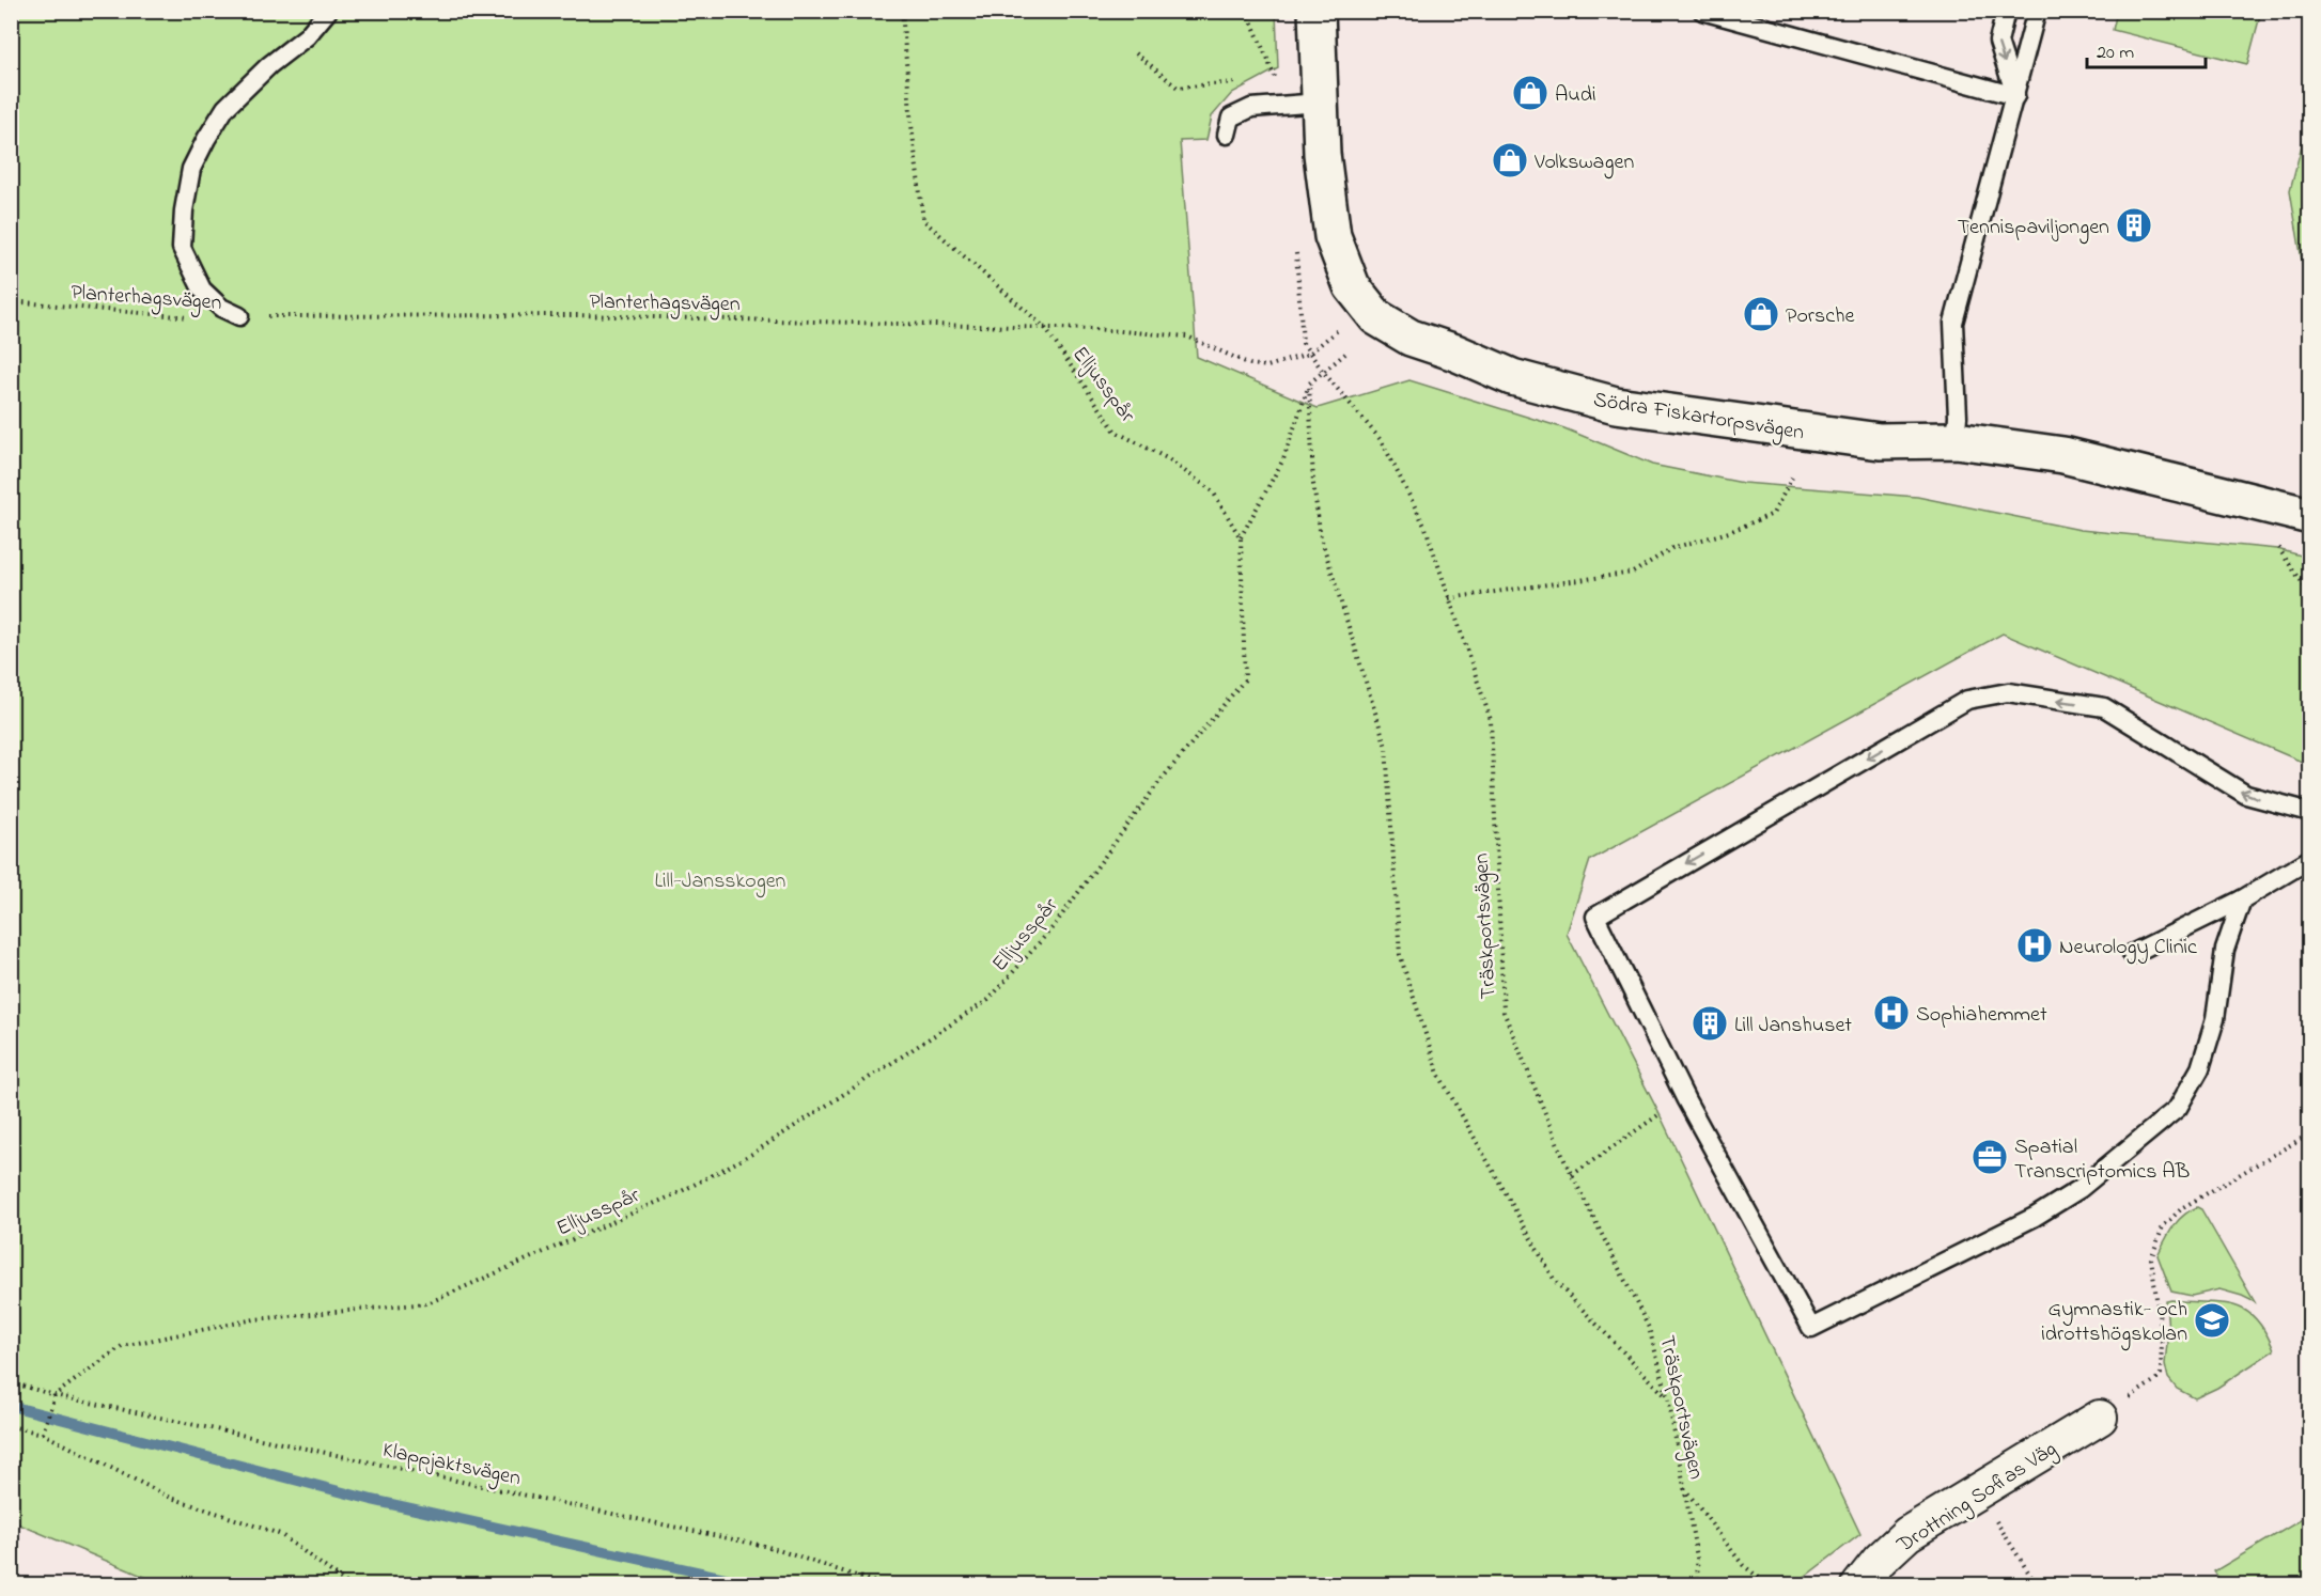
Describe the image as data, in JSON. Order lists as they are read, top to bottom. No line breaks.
{"streets":{"street":["Södra Fiskartorpsvägen","Drottning Sofias Väg"],"path":["Planterhagsvägen","Elljusspår","Träskportsvägen","Klappjaktsvägen"]},"crossings":[["Planterhagsvägen","Elljusspår"],["Planterhagsvägen","Träskportsvägen"],["Elljusspår","Klappjaktsvägen"]],"parks":["Lill-Jansskogen"],"places":{"shop":["Audi","Volkswagen","Porsche"],"building":["Tennispaviljongen","Lill Janshuset"],"hospital":["Neurology Clinic","Sophiahemmet"],"office":["Spatial Transcriptomics AB"],"school or university":["Gymnastik- och idrottshögskolan"]},"scale_bar":"20 m"}
